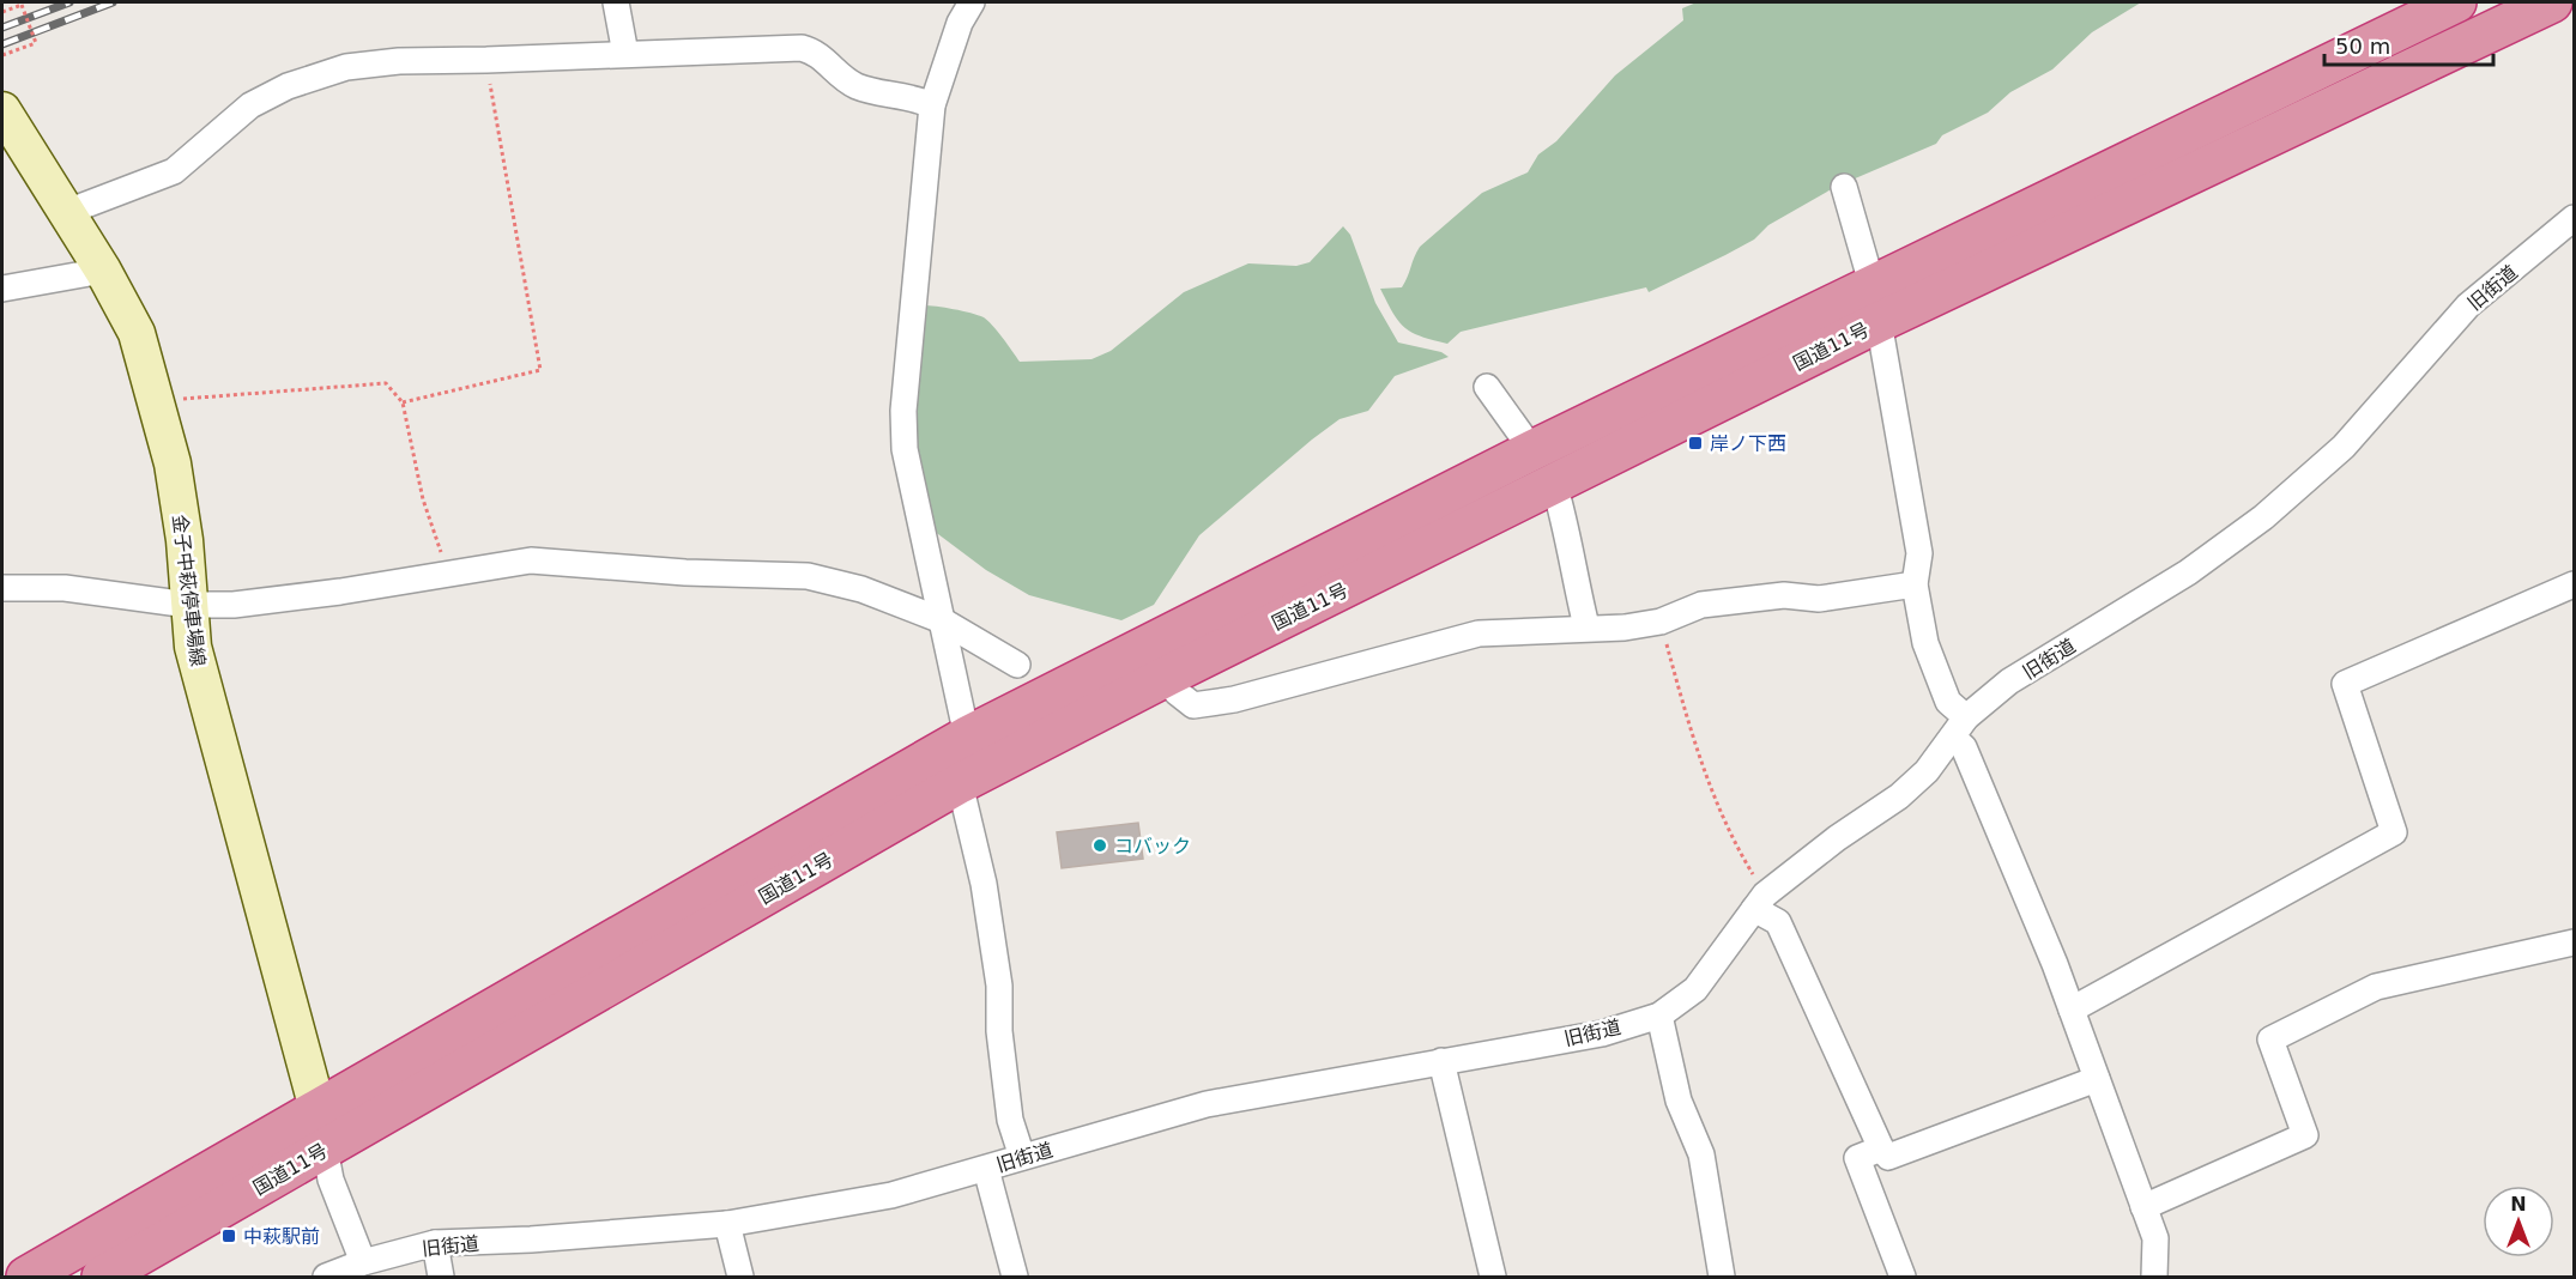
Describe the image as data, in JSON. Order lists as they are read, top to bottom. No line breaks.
{"streets":{"highway":["国道11号"],"main road":["金子中萩停車場線"],"street":["旧街道"]},"crossings":[["国道11号","金子中萩停車場線"]],"places":{"transit":["岸ノ下西","中萩駅前"],"other":["コバック"]},"scale_bar":"50 m","north":"top"}
